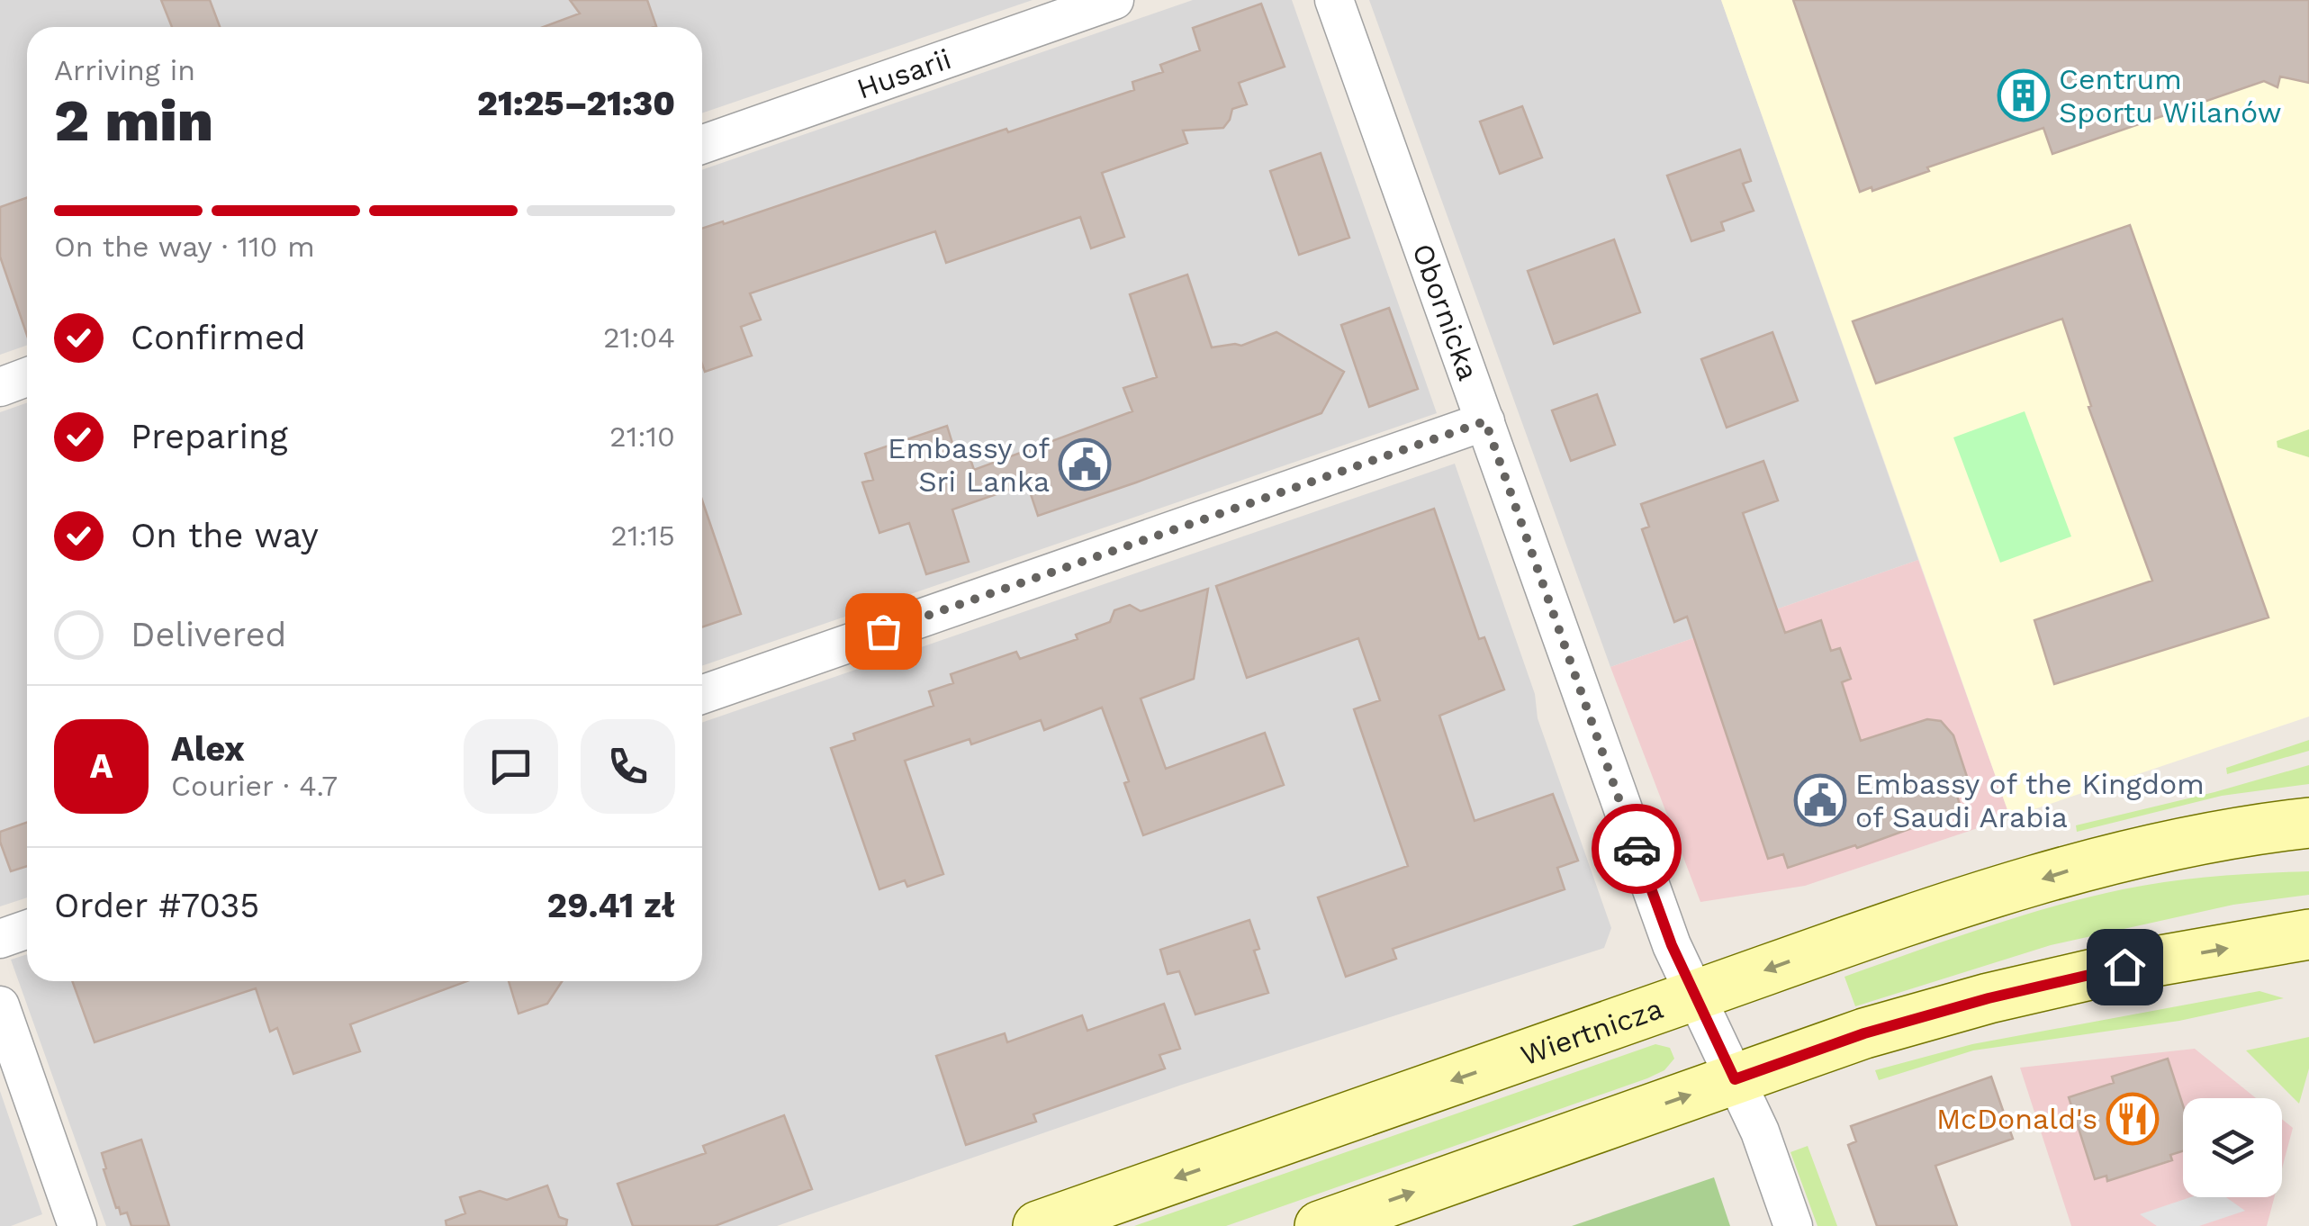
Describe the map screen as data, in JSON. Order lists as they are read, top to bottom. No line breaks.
{"streets":{"main road":["Wiertnicza"],"street":["Husarii","Obornicka"]},"crossings":[["Obornicka","Wiertnicza"]],"places":{"building":["Centrum Sportu Wilanów"],"public building":["Embassy of Sri Lanka","Embassy of the Kingdom of Saudi Arabia"],"restaurant":["McDonald's"]},"page":{"heading":["2 min","Arriving in","21:25–21:30"],"panel":["Alex","Courier · 4.7","Order #7035","29.41 zł"],"bar":"On the way · 110 m","list":[["Confirmed","21:04"],["Preparing","21:10"],["On the way","21:15"],"Delivered"],"round":"A"}}
